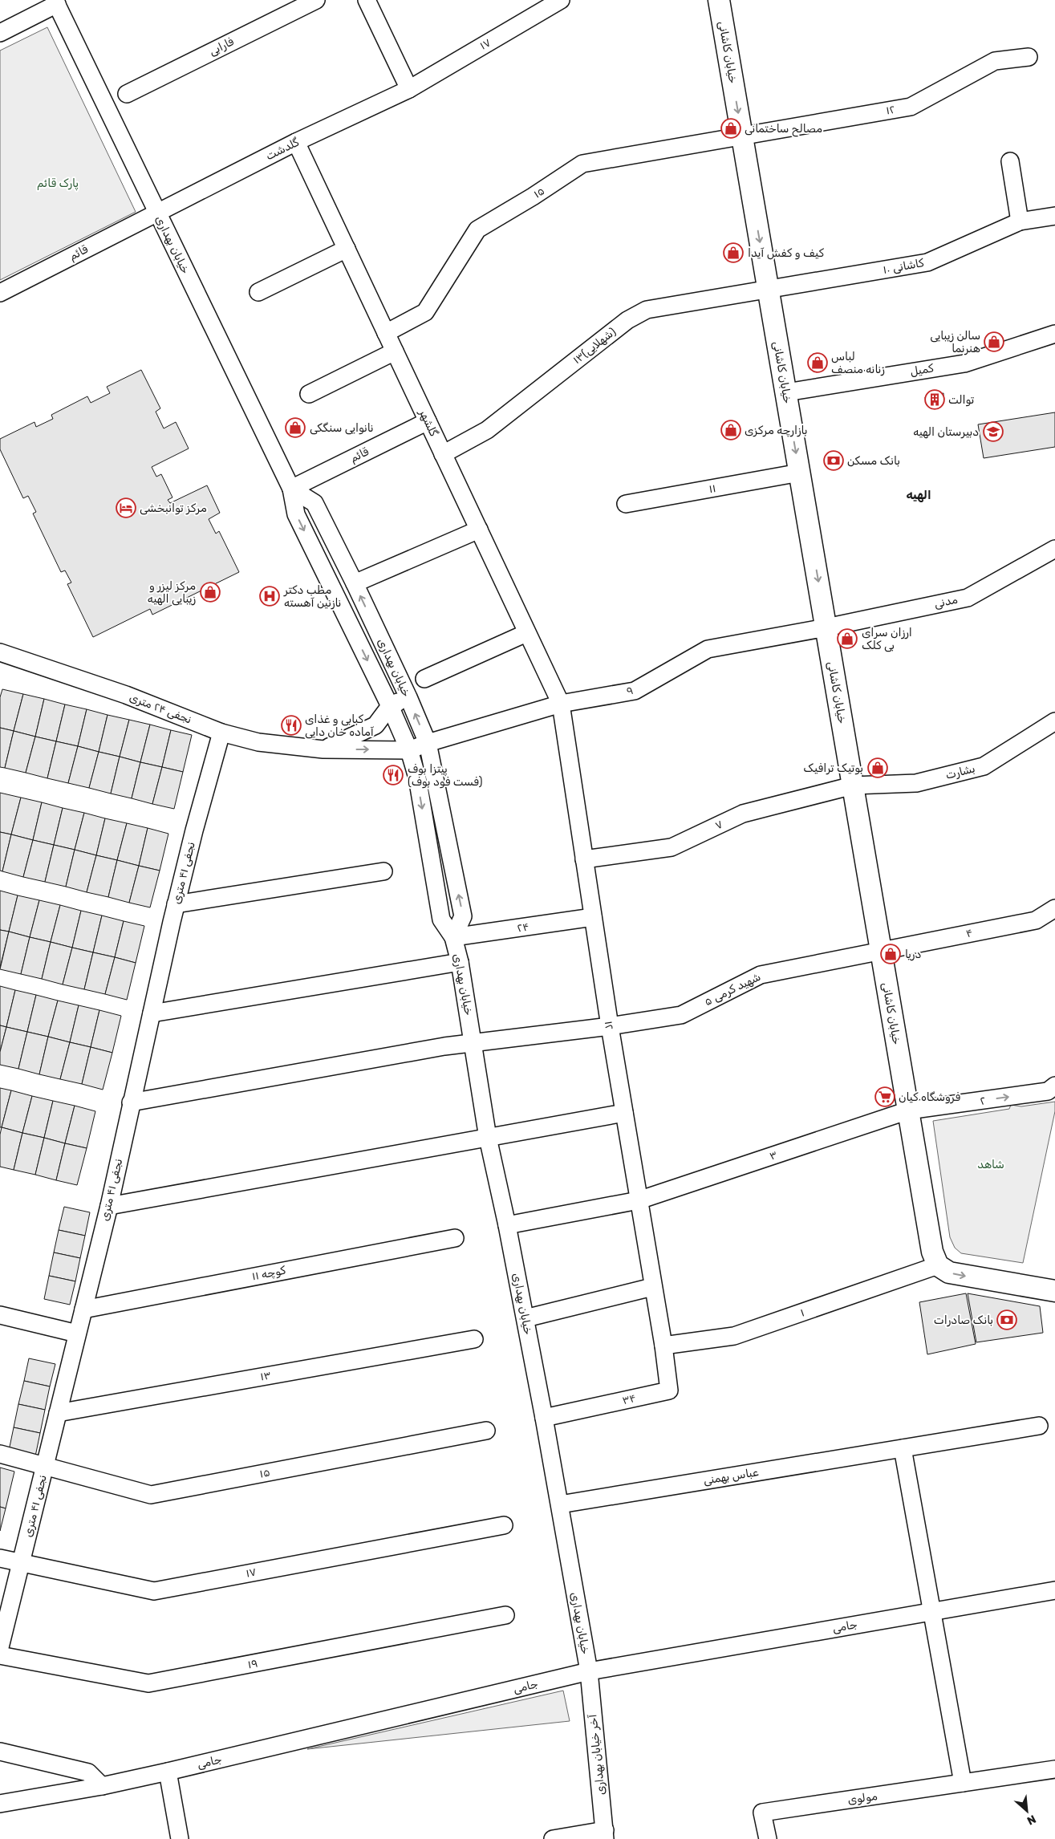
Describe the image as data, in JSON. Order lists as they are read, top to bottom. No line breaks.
{"streets":{"main road":["خیابان کاشانی"],"street":["۱۷","فارابی","۱۲","گلدشت","۱۵","خیابان بهداری","قائم","کاشانی ۱۰","۱۳(شهلایی)","کمیل","گلشهر","۱۱","مدنی","۹","نجفی ۲۴ متری","بشارت","۷","نجفی ۴۱ متری","۲۴","۴","۵ شهید کرمی","۲","۳","کوچه ۱۱","۱","۱۳","۳۴","عباس بهمنی","جامی","۱۹","آخر خیابان بهداری","مولوی"]},"crossings":[["۱۷","گلدشت"],["۱۷","نجفی ۴۱ متری"],["خیابان کاشانی","۱۲"],["خیابان کاشانی","۱۵"],["خیابان کاشانی","کاشانی ۱۰"],["خیابان کاشانی","۱۳(شهلایی)"],["خیابان کاشانی","کمیل"],["خیابان کاشانی","۱۱"],["خیابان کاشانی","مدنی"],["خیابان کاشانی","۹"],["خیابان کاشانی","بشارت"],["خیابان کاشانی","۷"],["خیابان کاشانی","۴"],["خیابان کاشانی","۵ شهید کرمی"],["خیابان کاشانی","۲"],["خیابان کاشانی","۳"],["خیابان کاشانی","۱"],["۱۲","۱۵"],["۱۲","گلشهر"],["۱۲","۹"],["۱۲","۷"],["۱۲","۲۴"],["۱۲","۵ شهید کرمی"],["۱۲","۳"],["۱۲","۱"],["۱۲","۳۴"],["گلدشت","خیابان بهداری"],["گلدشت","قائم"],["گلدشت","گلشهر"],["۱۵","گلشهر"],["۱۵","نجفی ۴۱ متری"],["خیابان بهداری","قائم"],["خیابان بهداری","۹"],["خیابان بهداری","نجفی ۲۴ متری"],["خیابان بهداری","۲۴"],["خیابان بهداری","۵ شهید کرمی"],["خیابان بهداری","۳"],["خیابان بهداری","۳۴"],["خیابان بهداری","عباس بهمنی"],["خیابان بهداری","جامی"],["خیابان بهداری","آخر خیابان بهداری"],["قائم","گلشهر"],["کاشانی ۱۰","۱۳(شهلایی)"],["۱۳(شهلایی)","گلشهر"],["گلشهر","۹"],["مدنی","۹"],["۹","نجفی ۲۴ متری"],["نجفی ۲۴ متری","نجفی ۴۱ متری"],["بشارت","۷"],["نجفی ۴۱ متری","۵ شهید کرمی"],["نجفی ۴۱ متری","کوچه ۱۱"],["نجفی ۴۱ متری","۱۳"],["۴","۵ شهید کرمی"],["۲","۳"],["۱","۳۴"],["جامی","آخر خیابان بهداری"]],"one_way":["خیابان کاشانی","۲"],"districts":["الهیه"],"parks":["پارک قائم","شاهد"],"places":{"shop":["مصالح ساختمانی","کیف و کفش آیدا","سالن زیبایی هنرنما","لباس زنانه منصف","نانوایی سنگکی","بازارچه مرکزی","مرکز لیزر و زیبایی الهیه","ارزان سرای بی کلک","بوتیک ترافیک","دریا"],"building":["توالت"],"school or university":["دبیرستان الهیه"],"bank":["بانک مسکن","بانک صادرات"],"hotel":["مرکز توانبخشی"],"hospital":["مطب دکتر نازنین آهسته"],"restaurant":["کبابی و غذای آماده خان دایی","پیتزا بوف (فست فود بوف)"],"supermarket":["فروشگاه کیان"]},"north":"bottom right"}
